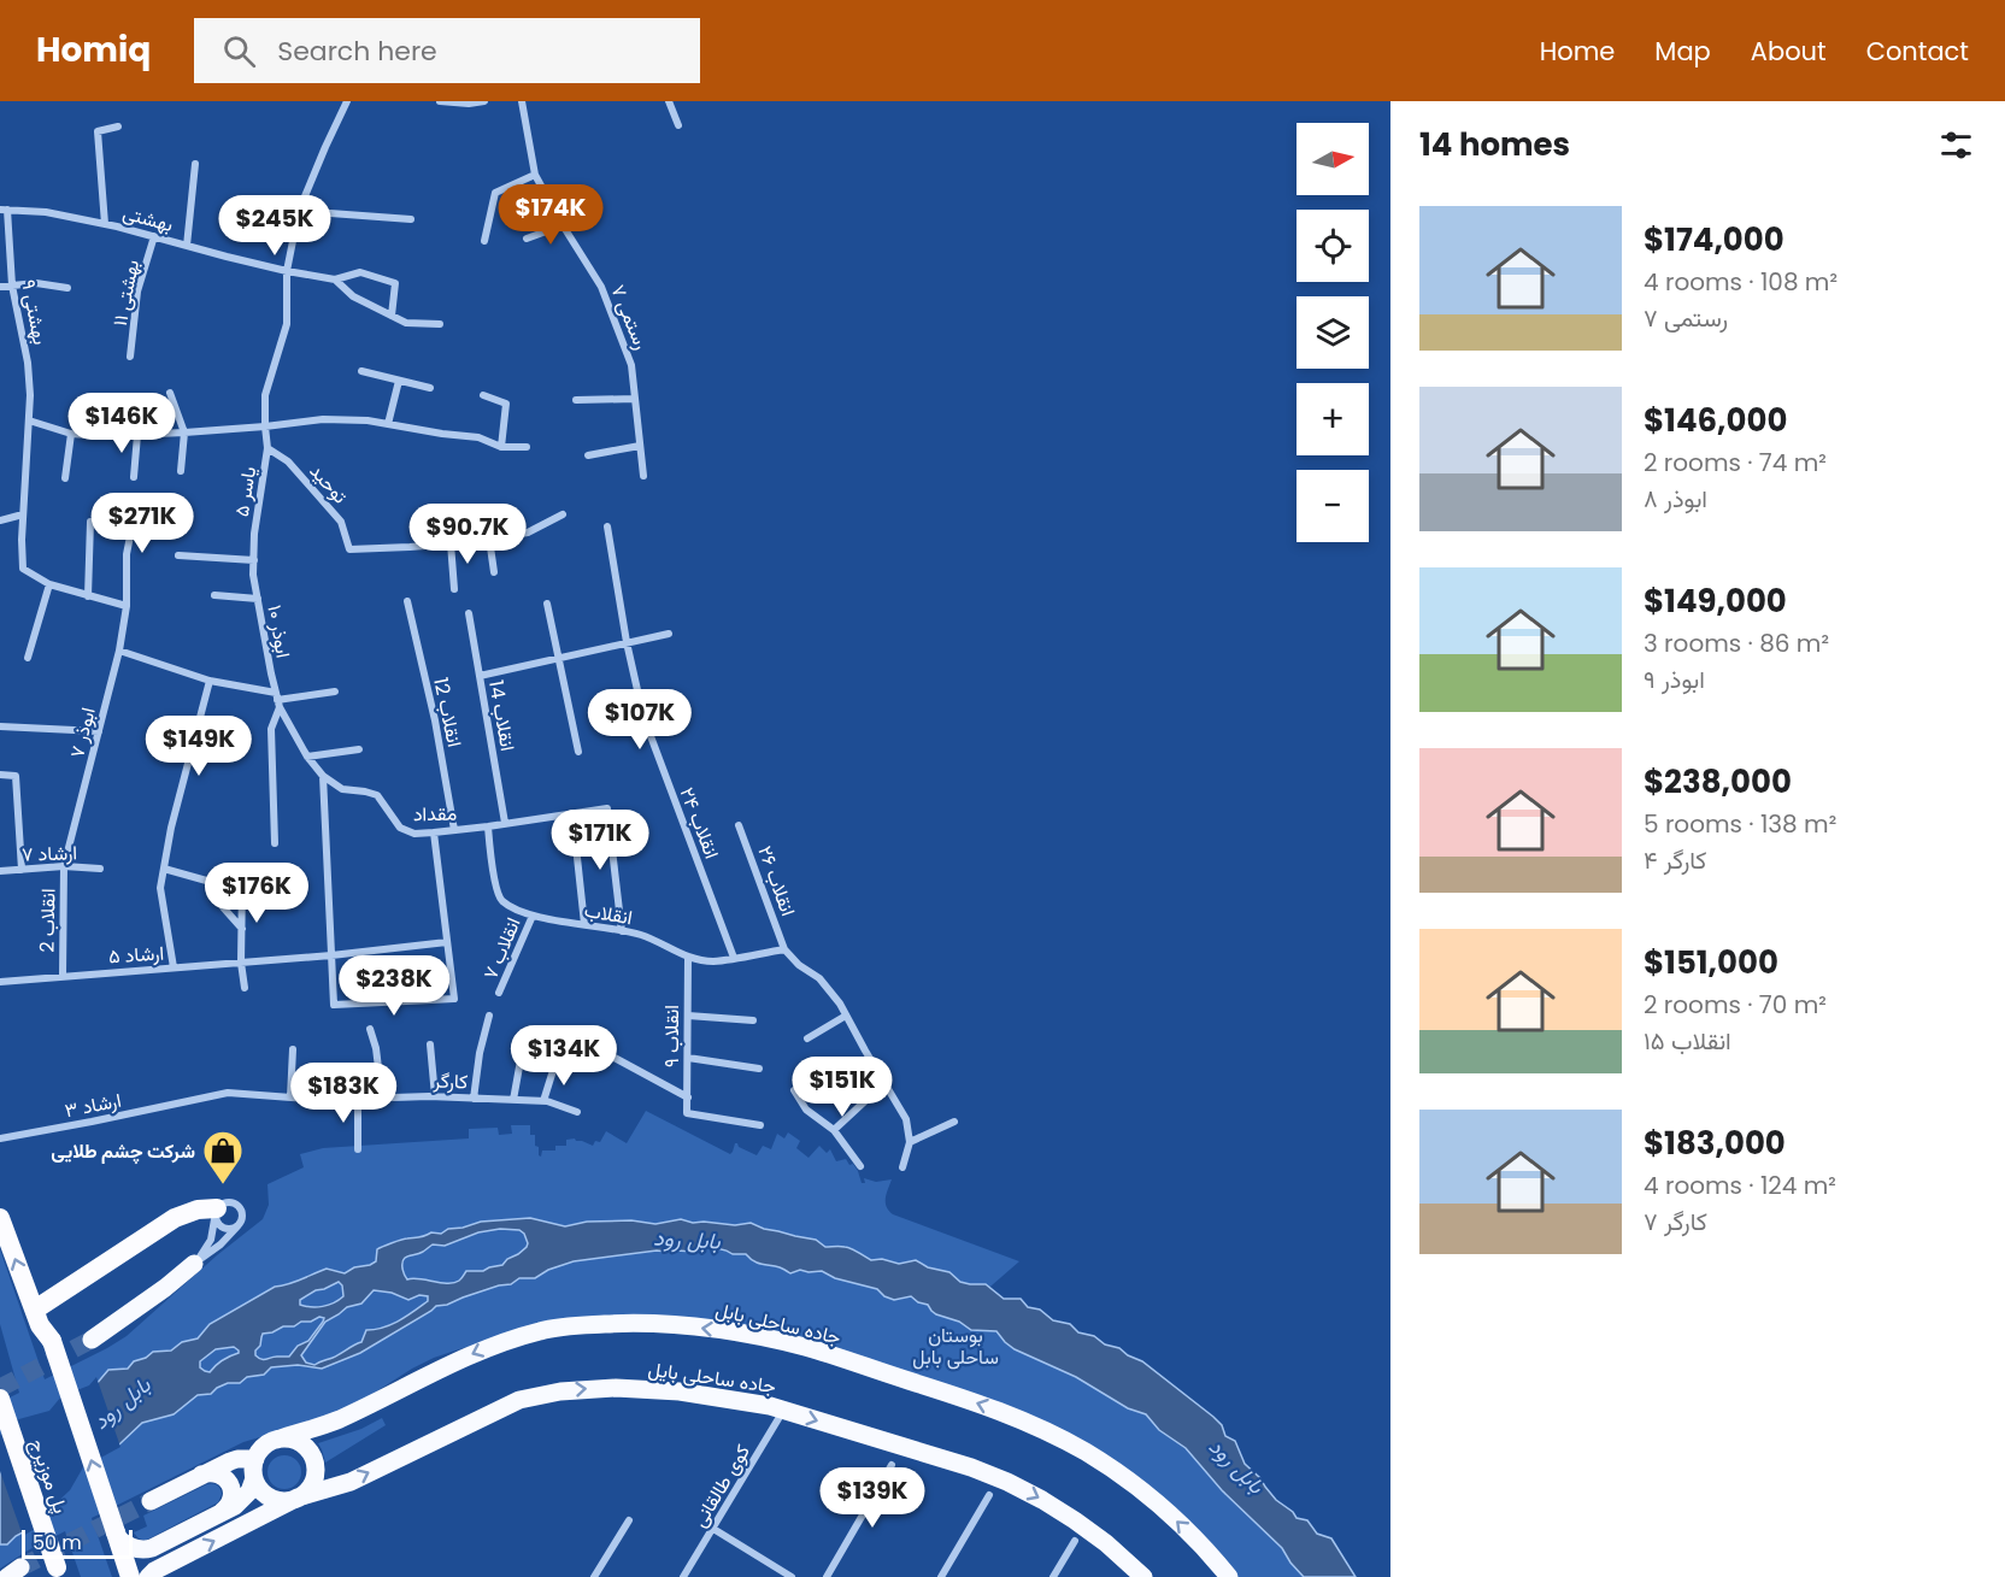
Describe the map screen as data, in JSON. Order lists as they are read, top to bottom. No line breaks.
{"streets":{"highway":["پل موزیرج"],"main road":["جاده ساحلی بابل","جاده ساحلی بایل"],"street":["بهشتی","بهشتی ۱۱","بهشتی ۹","رستمی ۷","توحید","یاسر ۵","ابوذر ۱۰","انقلاب 12","انقلاب 14","ابوذر ۷","مقداد","انقلاب ۲۴","ارشاد ۷","انقلاب ۲۶","انقلاب","انقلاب 2","انقلاب ۷","ارشاد ۵","انقلاب ۹","کارگر","ارشاد ۳","کوی طالقانی"]},"crossings":[["بهشتی","بهشتی ۱۱"],["بهشتی","بهشتی ۹"],["بهشتی","یاسر ۵"],["توحید","یاسر ۵"],["یاسر ۵","ابوذر ۱۰"],["ابوذر ۱۰","مقداد"],["انقلاب 12","مقداد"],["انقلاب 14","مقداد"],["ابوذر ۷","ارشاد ۷"],["ابوذر ۷","انقلاب 2"],["مقداد","انقلاب"],["انقلاب ۲۴","انقلاب"],["ارشاد ۷","انقلاب 2"],["انقلاب ۲۶","انقلاب"],["انقلاب","انقلاب ۷"],["انقلاب","انقلاب ۹"],["انقلاب 2","ارشاد ۵"],["کارگر","ارشاد ۳"],["جاده ساحلی بابل","جاده ساحلی بایل"],["جاده ساحلی بایل","کوی طالقانی"]],"one_way":["جاده ساحلی بابل","جاده ساحلی بایل"],"water":["بابل رود"],"parks":["بوستان ساحلی بابل"],"places":{"shop":["شرکت چشم طلایی"]},"scale_bar":"50 m","north":"right","page":{"header":"Homiq","search":"Search here","nav":["Home","Map","About","Contact"],"heading":"14 homes","map_buttons":["+","−"],"price":["$174K","$245K","$146K","$271K","$90.7K","$107K","$149K","$171K","$176K","$238K","$134K","$151K","$183K","$139K"],"list":[{"name":"$174,000","note":"4 rooms · 108 m² · رستمی ۷"},{"name":"$146,000","note":"2 rooms · 74 m² · ابوذر ۸"},{"name":"$149,000","note":"3 rooms · 86 m² · ابوذر ۹"},{"name":"$238,000","note":"5 rooms · 138 m² · کارگر ۴"},{"name":"$151,000","note":"2 rooms · 70 m² · انقلاب ۱۵"},{"name":"$183,000","note":"4 rooms · 124 m² · کارگر ۷"}],"scale":"50 m"}}
